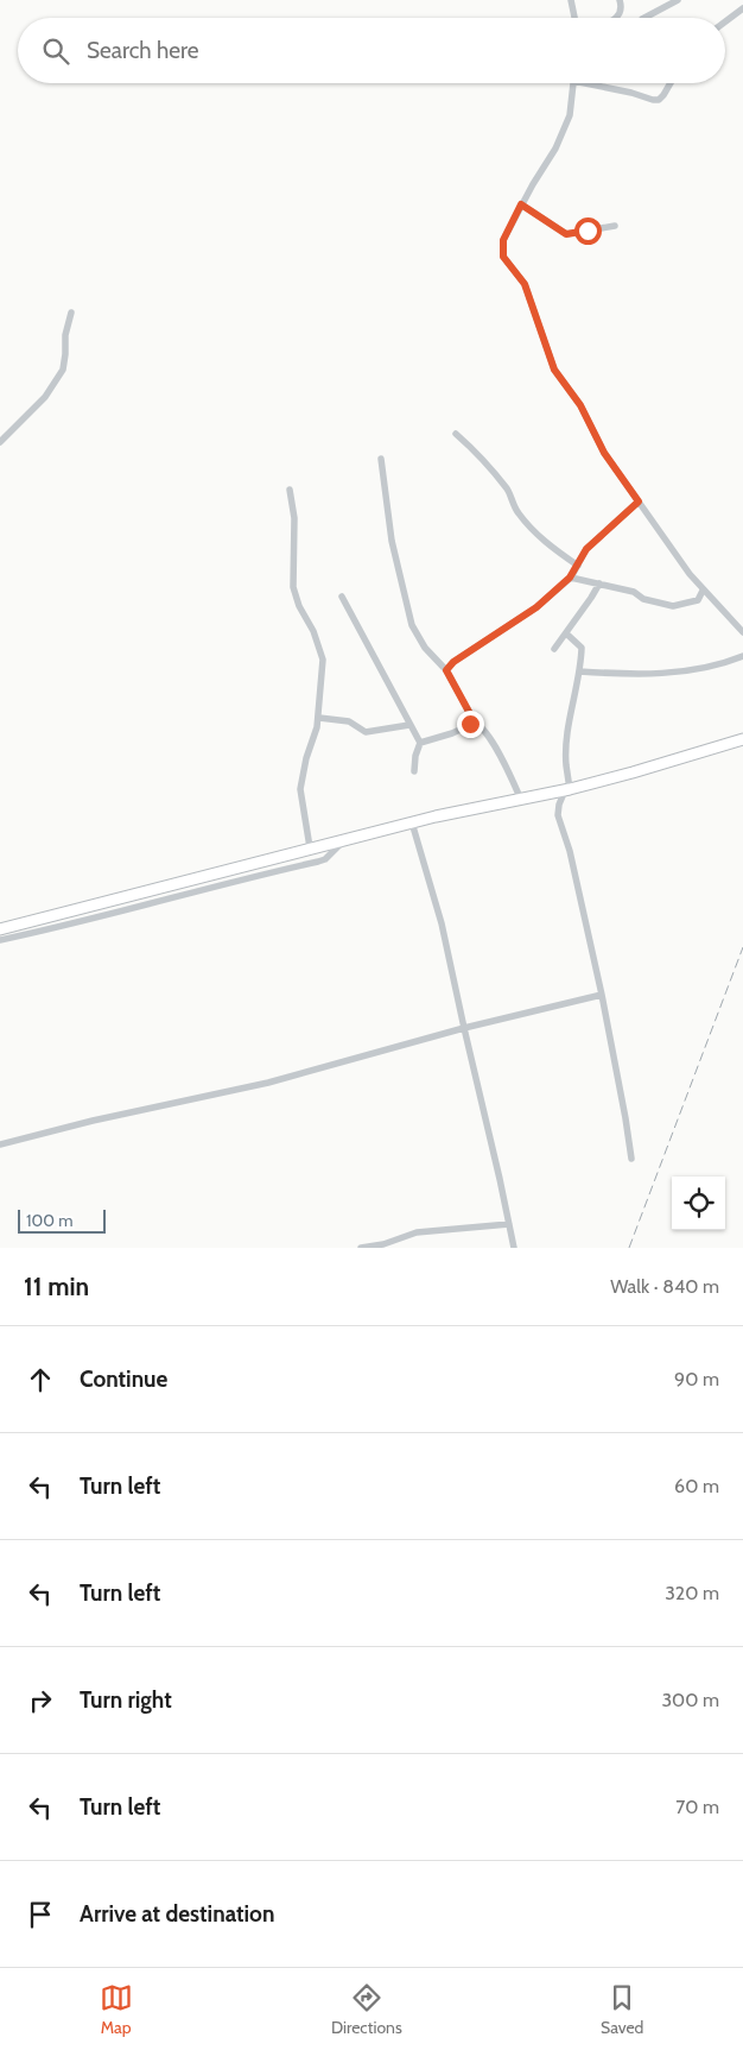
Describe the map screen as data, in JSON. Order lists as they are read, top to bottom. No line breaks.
{"scale_bar":"100 m","page":{"search":"Search here","scale":"100 m","heading":["11 min","Walk · 840 m"],"list":[["Continue","90 m"],["Turn left","60 m"],["Turn left","320 m"],["Turn right","300 m"],["Turn left","70 m"],"Arrive at destination"],"nav":["Map","Directions","Saved"]}}
